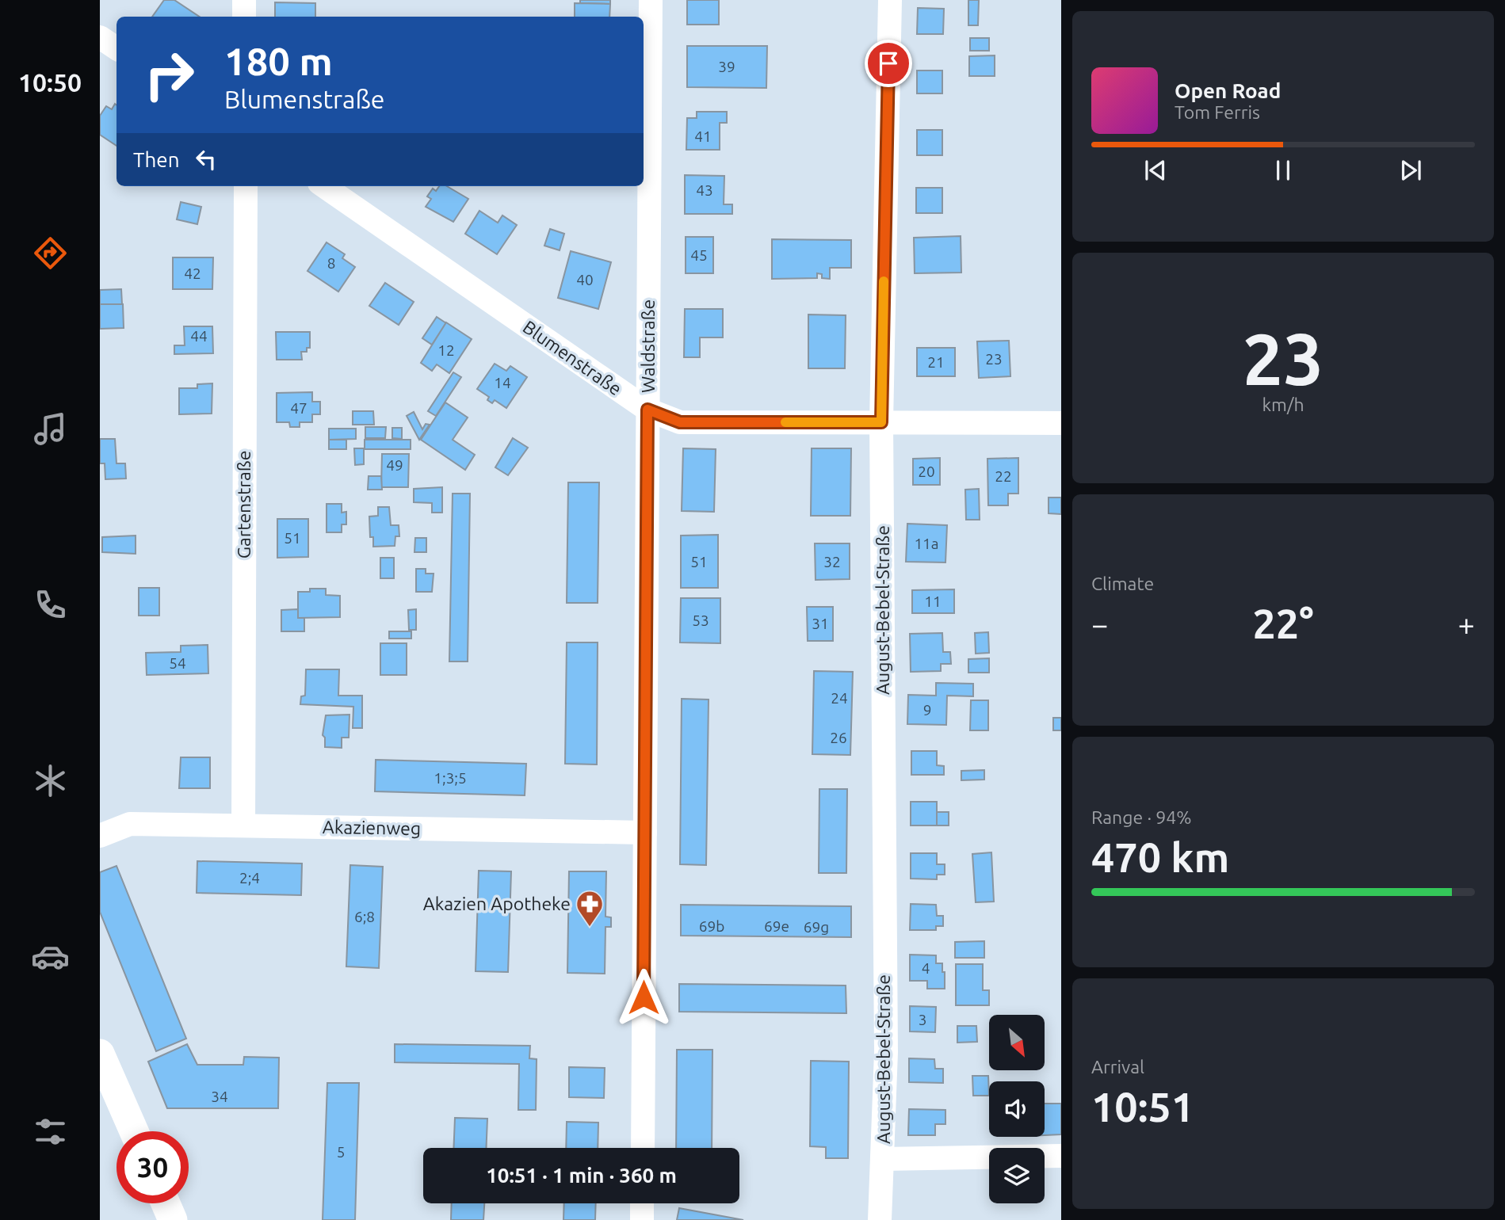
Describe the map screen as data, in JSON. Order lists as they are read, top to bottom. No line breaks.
{"streets":{"street":["Waldstraße","Blumenstraße","Gartenstraße","August-Bebel-Straße","Akazienweg"]},"crossings":[["Waldstraße","Blumenstraße"],["Waldstraße","Akazienweg"],["Blumenstraße","August-Bebel-Straße"],["Gartenstraße","Akazienweg"]],"places":{"pharmacy":["Akazien Apotheke"]},"house_numbers":["39","41","43","45","8","42","40","44","12","23","21","14","47","49","20","22","51","11a","51","32","11","53","31","54","24","9","26","1;3;5","2;4","6;8","69b","69e","69g","4","3","34","5"],"north":"bottom right","page":{"tabs":"10:50","turn":["180 m","Blumenstraße"],"song":["Open Road","Tom Ferris"],"then":"Then","tile":[["23","km/h"],"Climate",["Range · 94%","470 km"],["Arrival","10:51"]],"heat":["−","22°","+"],"limit":"30","trip":"10:51 · 1 min · 360 m"}}
